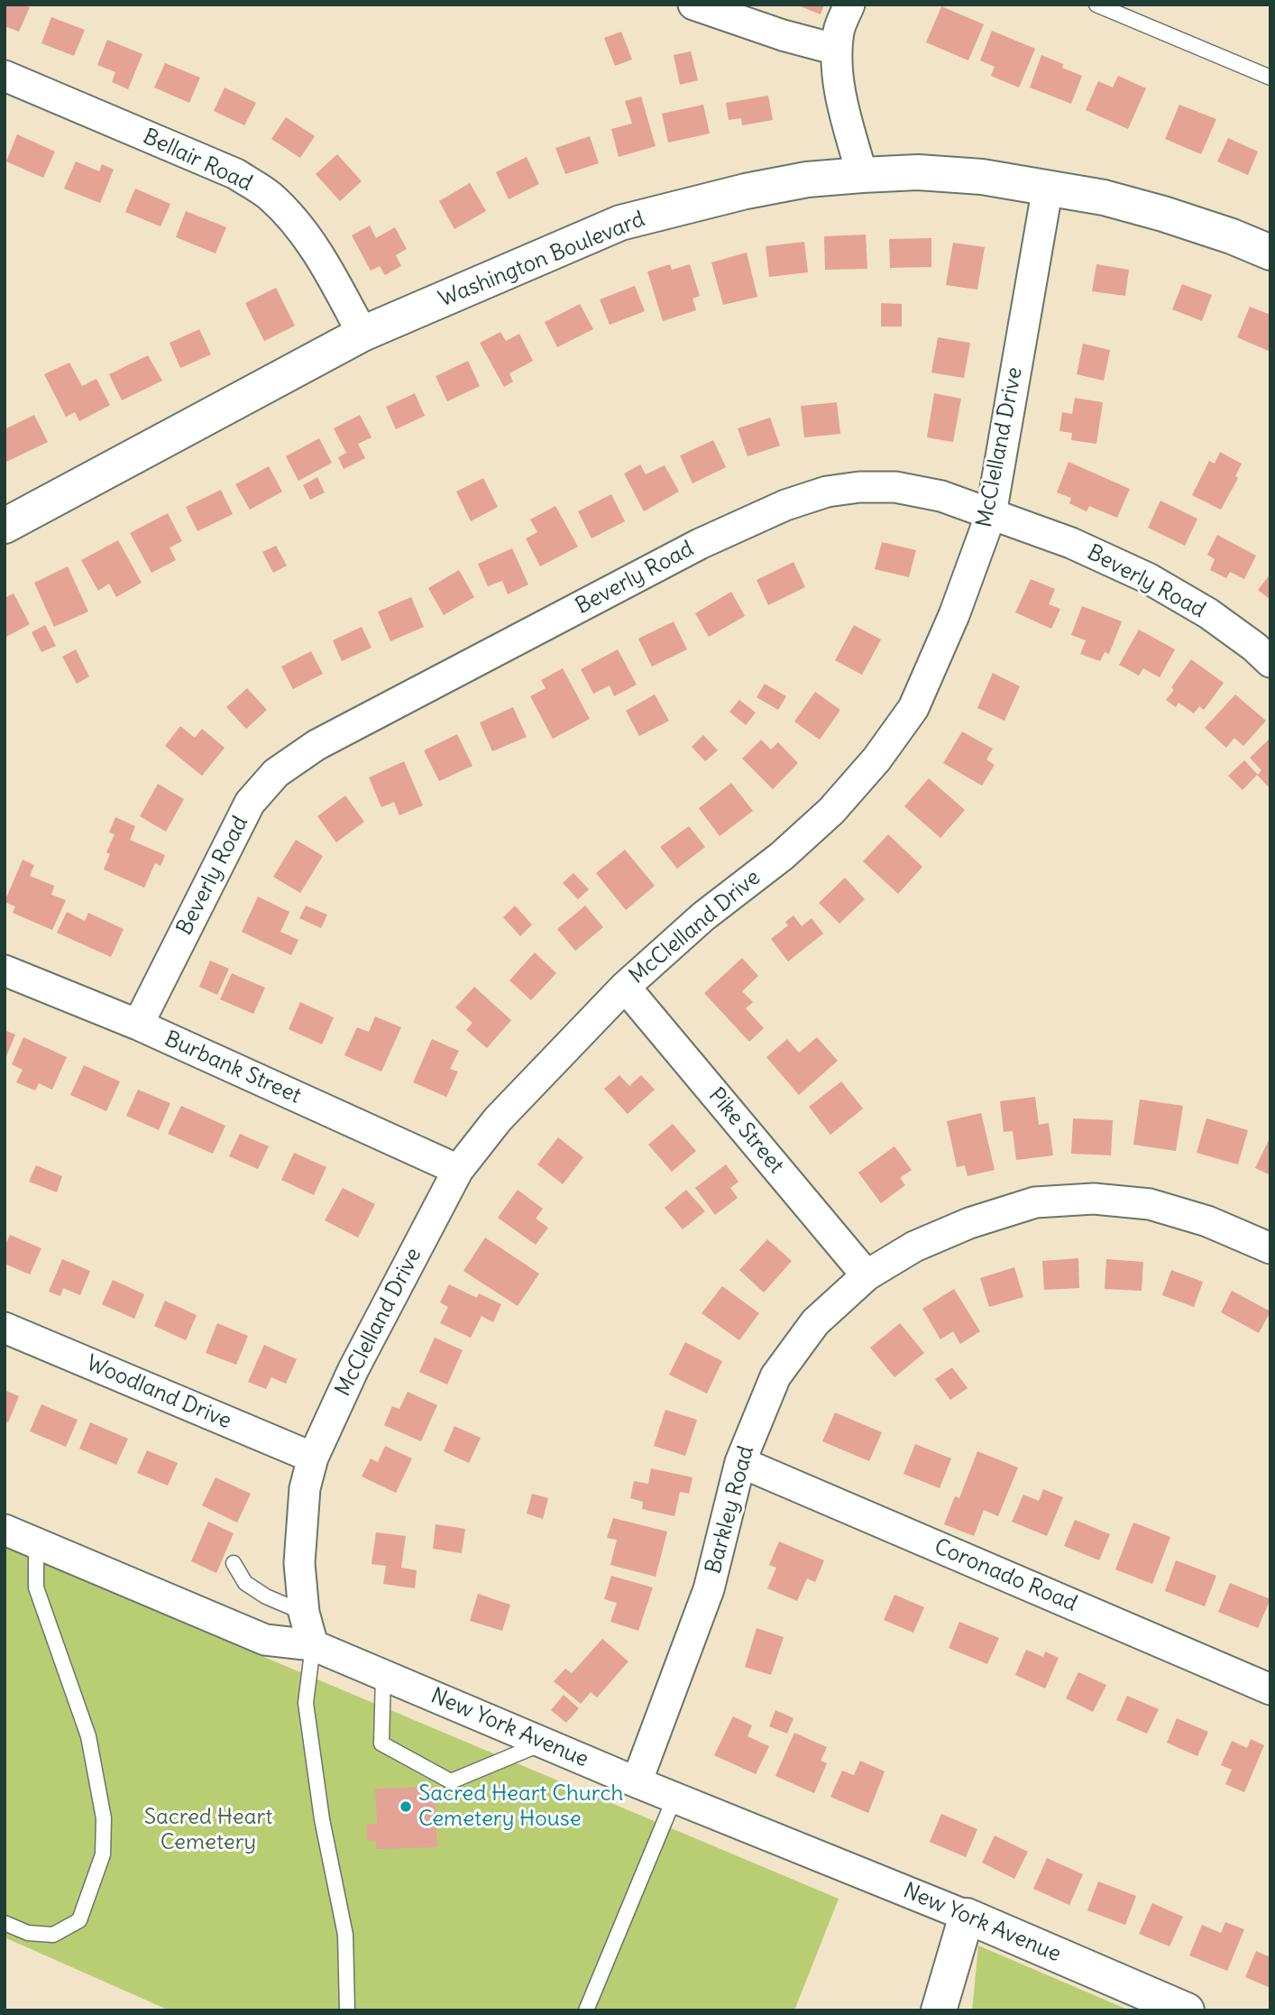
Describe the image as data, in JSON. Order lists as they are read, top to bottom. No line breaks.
{"streets":{"street":["Bellair Road","Washington Boulevard","McClelland Drive","Beverly Road","Burbank Street","Pike Street","Woodland Drive","Barkley Road","Coronado Road","New York Avenue"]},"crossings":[["Bellair Road","Washington Boulevard"],["Washington Boulevard","McClelland Drive"],["McClelland Drive","Beverly Road"],["McClelland Drive","Burbank Street"],["McClelland Drive","Pike Street"],["McClelland Drive","Woodland Drive"],["McClelland Drive","New York Avenue"],["Beverly Road","Burbank Street"],["Pike Street","Barkley Road"],["Barkley Road","Coronado Road"],["Barkley Road","New York Avenue"]],"parks":["Sacred Heart Cemetery"],"places":["Sacred Heart Church Cemetery House"]}
